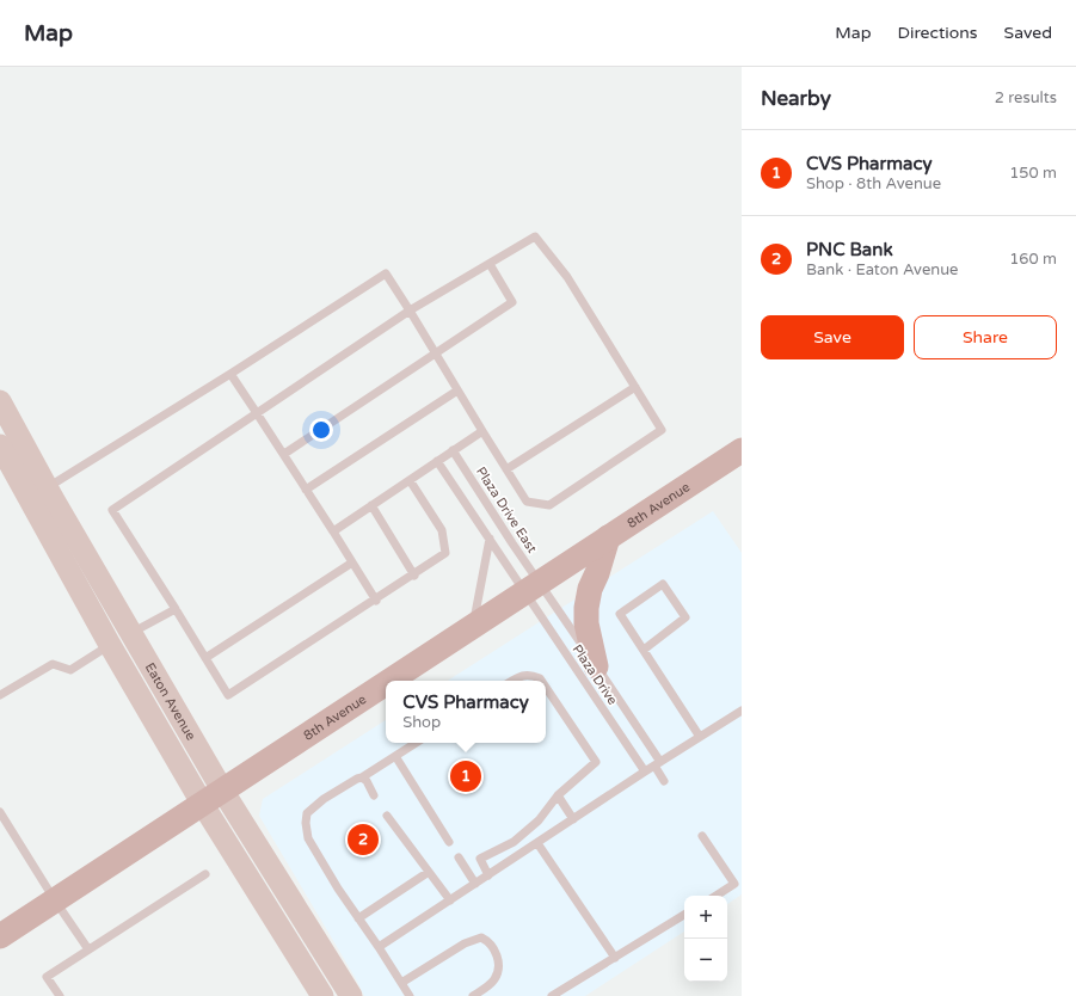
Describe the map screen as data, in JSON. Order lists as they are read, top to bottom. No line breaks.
{"streets":{"main road":["8th Avenue"],"street":["Eaton Avenue"],"lane":["Plaza Drive East","Plaza Drive"]},"crossings":[["8th Avenue","Plaza Drive East"],["8th Avenue","Plaza Drive"],["8th Avenue","Eaton Avenue"],["Plaza Drive East","Plaza Drive"]],"page":{"header":"Map","nav":["Map","Directions","Saved"],"heading":["Nearby","2 results"],"list":[{"mark":"1","name":"CVS Pharmacy","note":"Shop · 8th Avenue","value":"150 m"},{"mark":"2","name":"PNC Bank","note":"Bank · Eaton Avenue","value":"160 m"}],"buttons":["Save","Share"],"popup":["CVS Pharmacy","Shop"],"pins":["1","2"],"map_buttons":["+","−"]}}
